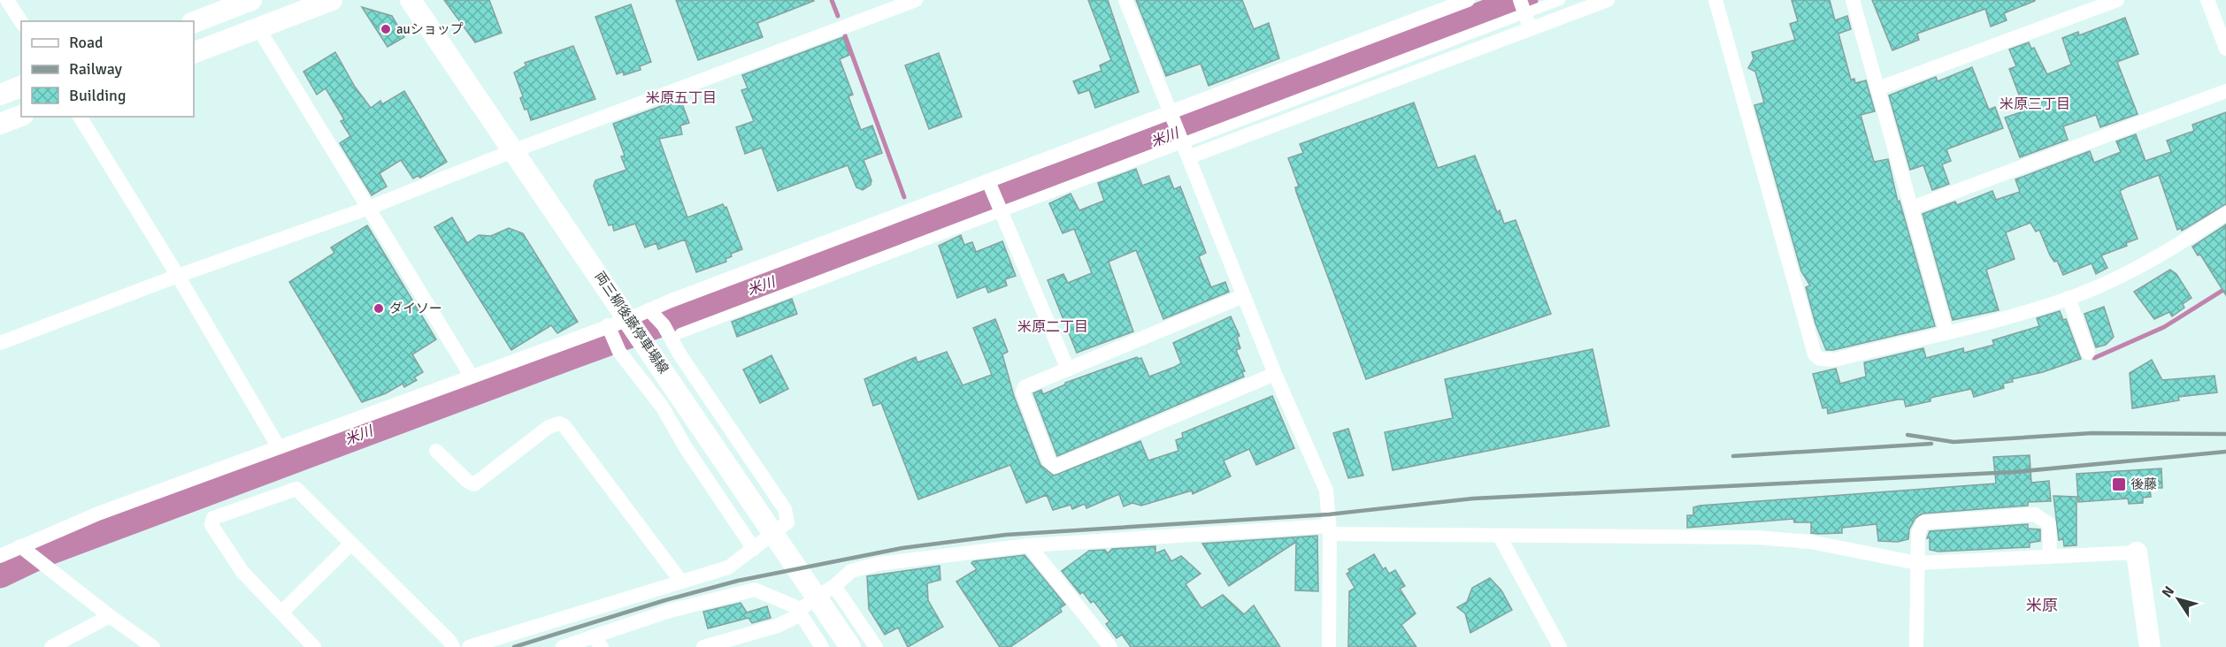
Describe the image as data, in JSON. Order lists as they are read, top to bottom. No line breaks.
{"streets":{"main road":["両三柳後藤停車場線"]},"districts":["米原五丁目","米原三丁目","米原二丁目","米原"],"water":["米川"],"places":{"other":["auショップ","ダイソー"],"transit":["後藤"]},"legend":["Road","Railway","Building"],"north":"top left"}
